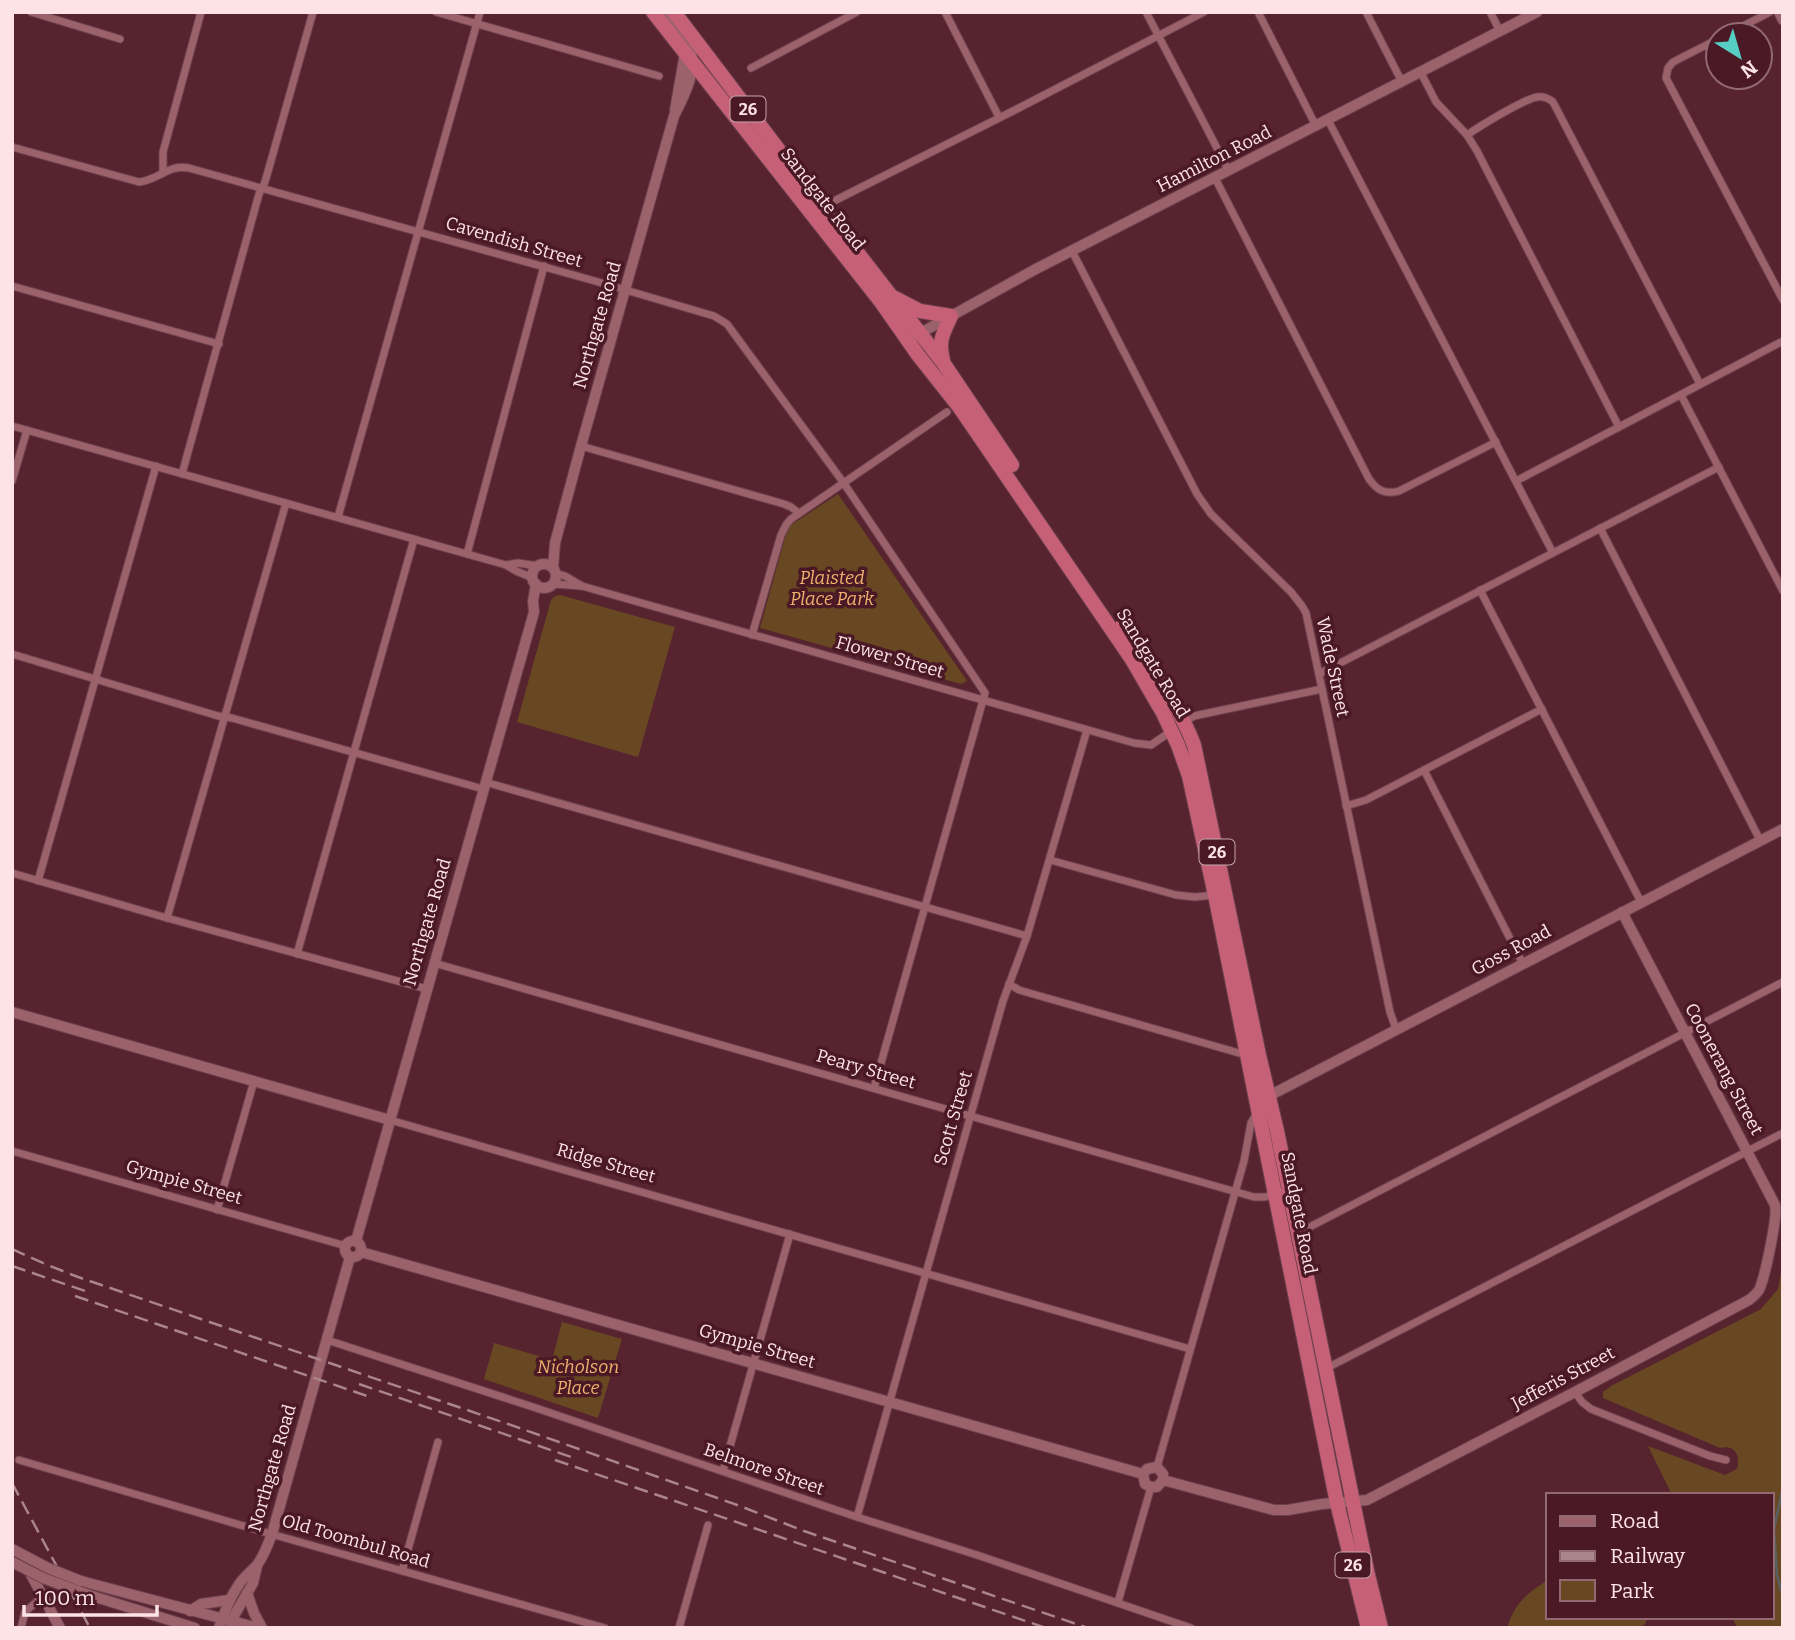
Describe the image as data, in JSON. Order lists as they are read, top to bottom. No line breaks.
{"streets":{"highway":["26","Sandgate Road"],"street":["Hamilton Road","Cavendish Street","Northgate Road","Flower Street","Wade Street","Goss Road","Peary Street","Coonerang Street","Scott Street","Ridge Street","Gympie Street","Jefferis Street","Belmore Street","Old Toombul Road"]},"crossings":[["Hamilton Road","Sandgate Road"],["Hamilton Road","Wade Street"],["Sandgate Road","Northgate Road"],["Sandgate Road","Flower Street"],["Sandgate Road","Goss Road"],["Sandgate Road","Peary Street"],["Sandgate Road","Jefferis Street"],["Cavendish Street","Northgate Road"],["Cavendish Street","Flower Street"],["Northgate Road","Flower Street"],["Northgate Road","Peary Street"],["Northgate Road","Ridge Street"],["Northgate Road","Gympie Street"],["Northgate Road","Belmore Street"],["Northgate Road","Old Toombul Road"],["Flower Street","Wade Street"],["Flower Street","Scott Street"],["Wade Street","Goss Road"],["Goss Road","Coonerang Street"],["Peary Street","Scott Street"],["Coonerang Street","Jefferis Street"],["Scott Street","Ridge Street"],["Scott Street","Gympie Street"],["Scott Street","Belmore Street"]],"parks":["Plaisted Place Park","Nicholson Place"],"legend":["Road","Railway","Park"],"scale_bar":"100 m","north":"bottom right"}
